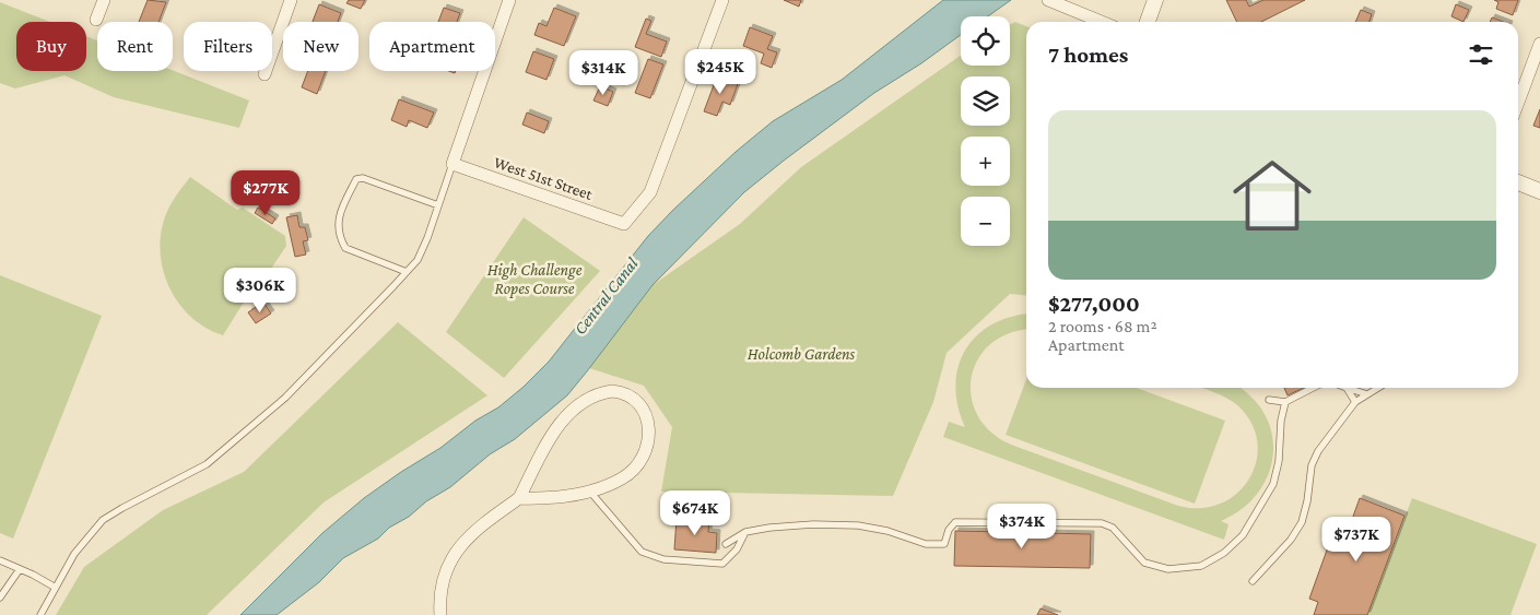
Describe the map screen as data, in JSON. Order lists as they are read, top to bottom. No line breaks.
{"streets":{"street":["West 51st Street"]},"water":["Central Canal"],"parks":["High Challenge Ropes Course","Holcomb Gardens"],"page":{"map_buttons":["+","−"],"chip":["Buy","Rent","Filters","New","Apartment"],"heading":"7 homes","price":["$245K","$314K","$277K","$306K","$674K","$374K","$737K"],"list":[{"name":"$277,000","note":"2 rooms · 68 m² · Apartment"}]}}
